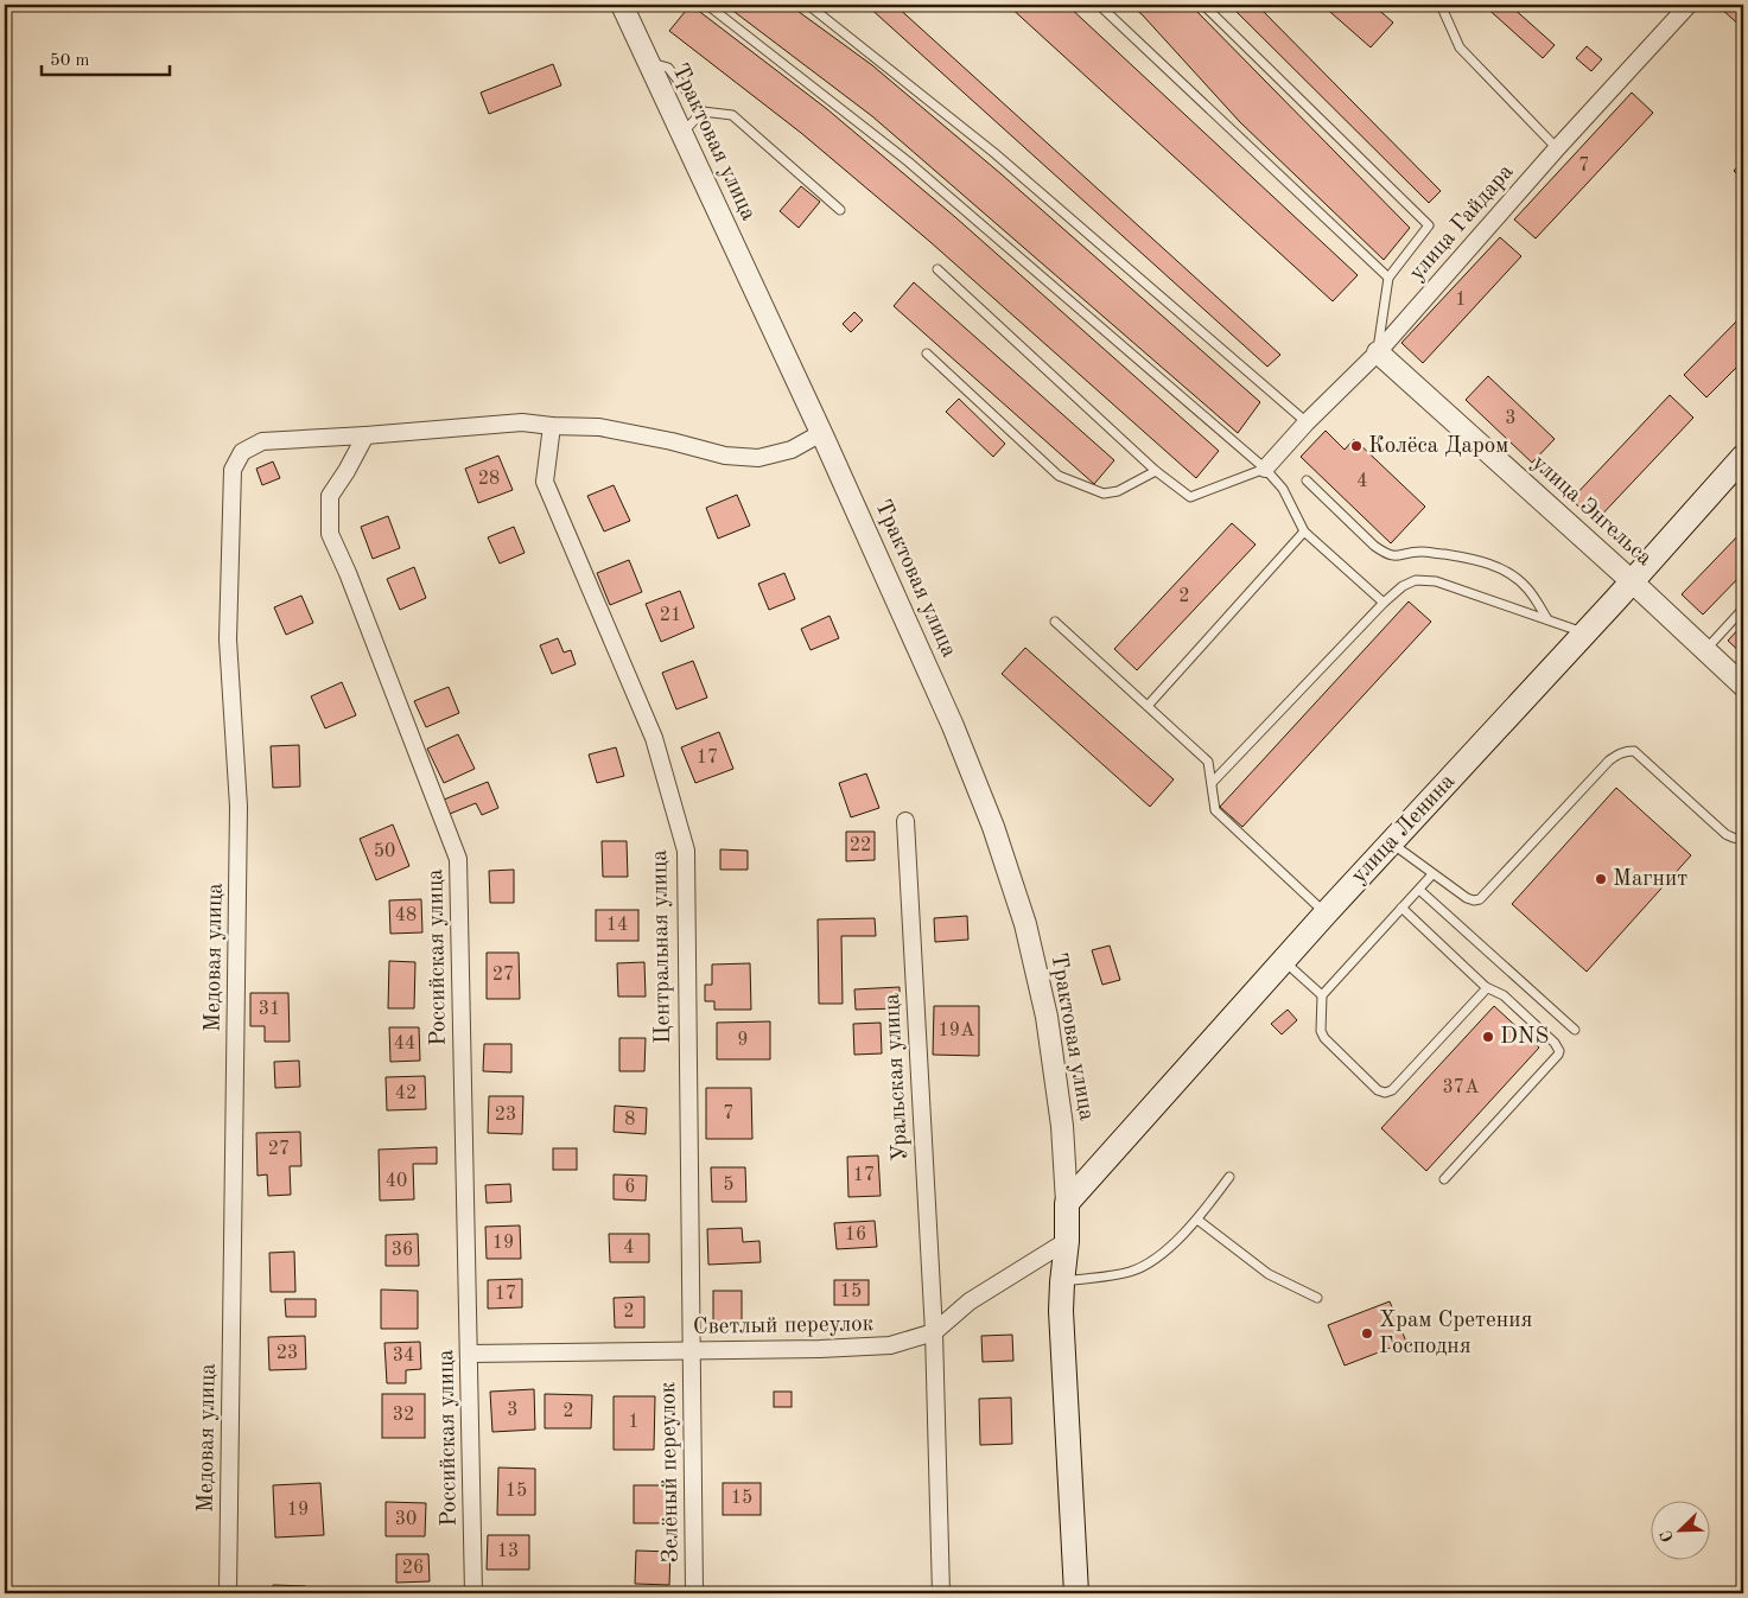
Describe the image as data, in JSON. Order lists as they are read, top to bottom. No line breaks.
{"streets":{"main road":["улица Ленина"],"street":["Трактовая улица","улица Гайдара","улица Энгельса","Центральная улица","Медовая улица","Российская улица","Уральская улица","Светлый переулок","Зелёный переулок"]},"crossings":[["Трактовая улица","улица Ленина"],["улица Гайдара","улица Энгельса"],["улица Энгельса","улица Ленина"],["Центральная улица","Светлый переулок"],["Центральная улица","Зелёный переулок"],["Медовая улица","Российская улица"],["Российская улица","Светлый переулок"],["Уральская улица","Светлый переулок"],["Светлый переулок","Зелёный переулок"]],"places":["Колёса Даром","Магнит","DNS","Храм Сретения Господня"],"house_numbers":["7","1","3","28","4","2","21","17","22","50","48","14","27","31","19А","9","44","37А","42","7","23","8","27","17","40","5","6","16","19","4","36","15","17","2","23","34","3","2","32","1","15","15","19","30","13","26"],"scale_bar":"50 m","north":"bottom left"}
